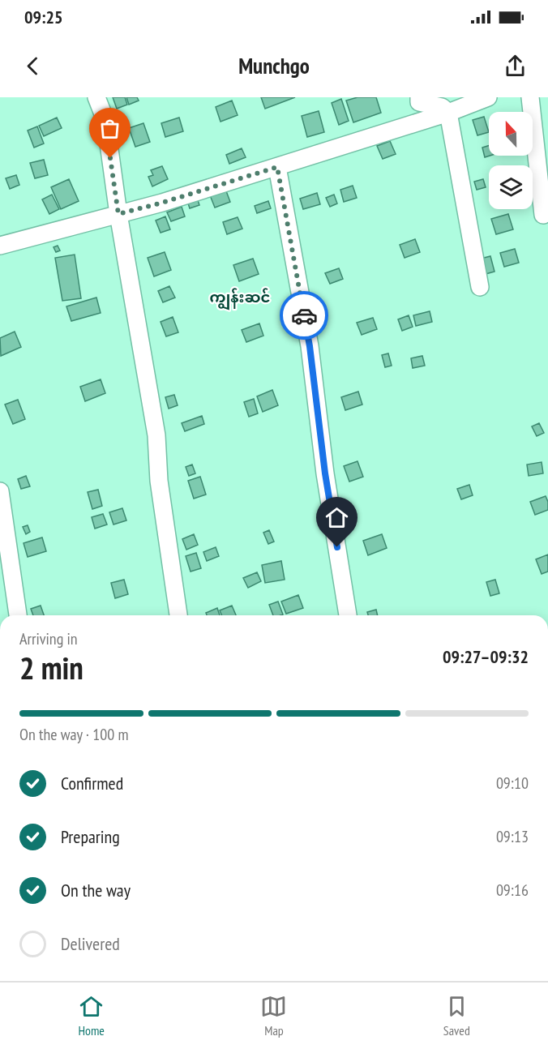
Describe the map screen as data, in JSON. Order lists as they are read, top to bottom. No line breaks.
{"districts":["ကျွန်းဆင်"],"north":"top","page":{"status":"09:25","header":"Munchgo","heading":["2 min","Arriving in","09:27–09:32"],"bar":"On the way · 100 m","list":[["Confirmed","09:10"],["Preparing","09:13"],["On the way","09:16"],"Delivered"],"tabs":["Home","Map","Saved"]}}
